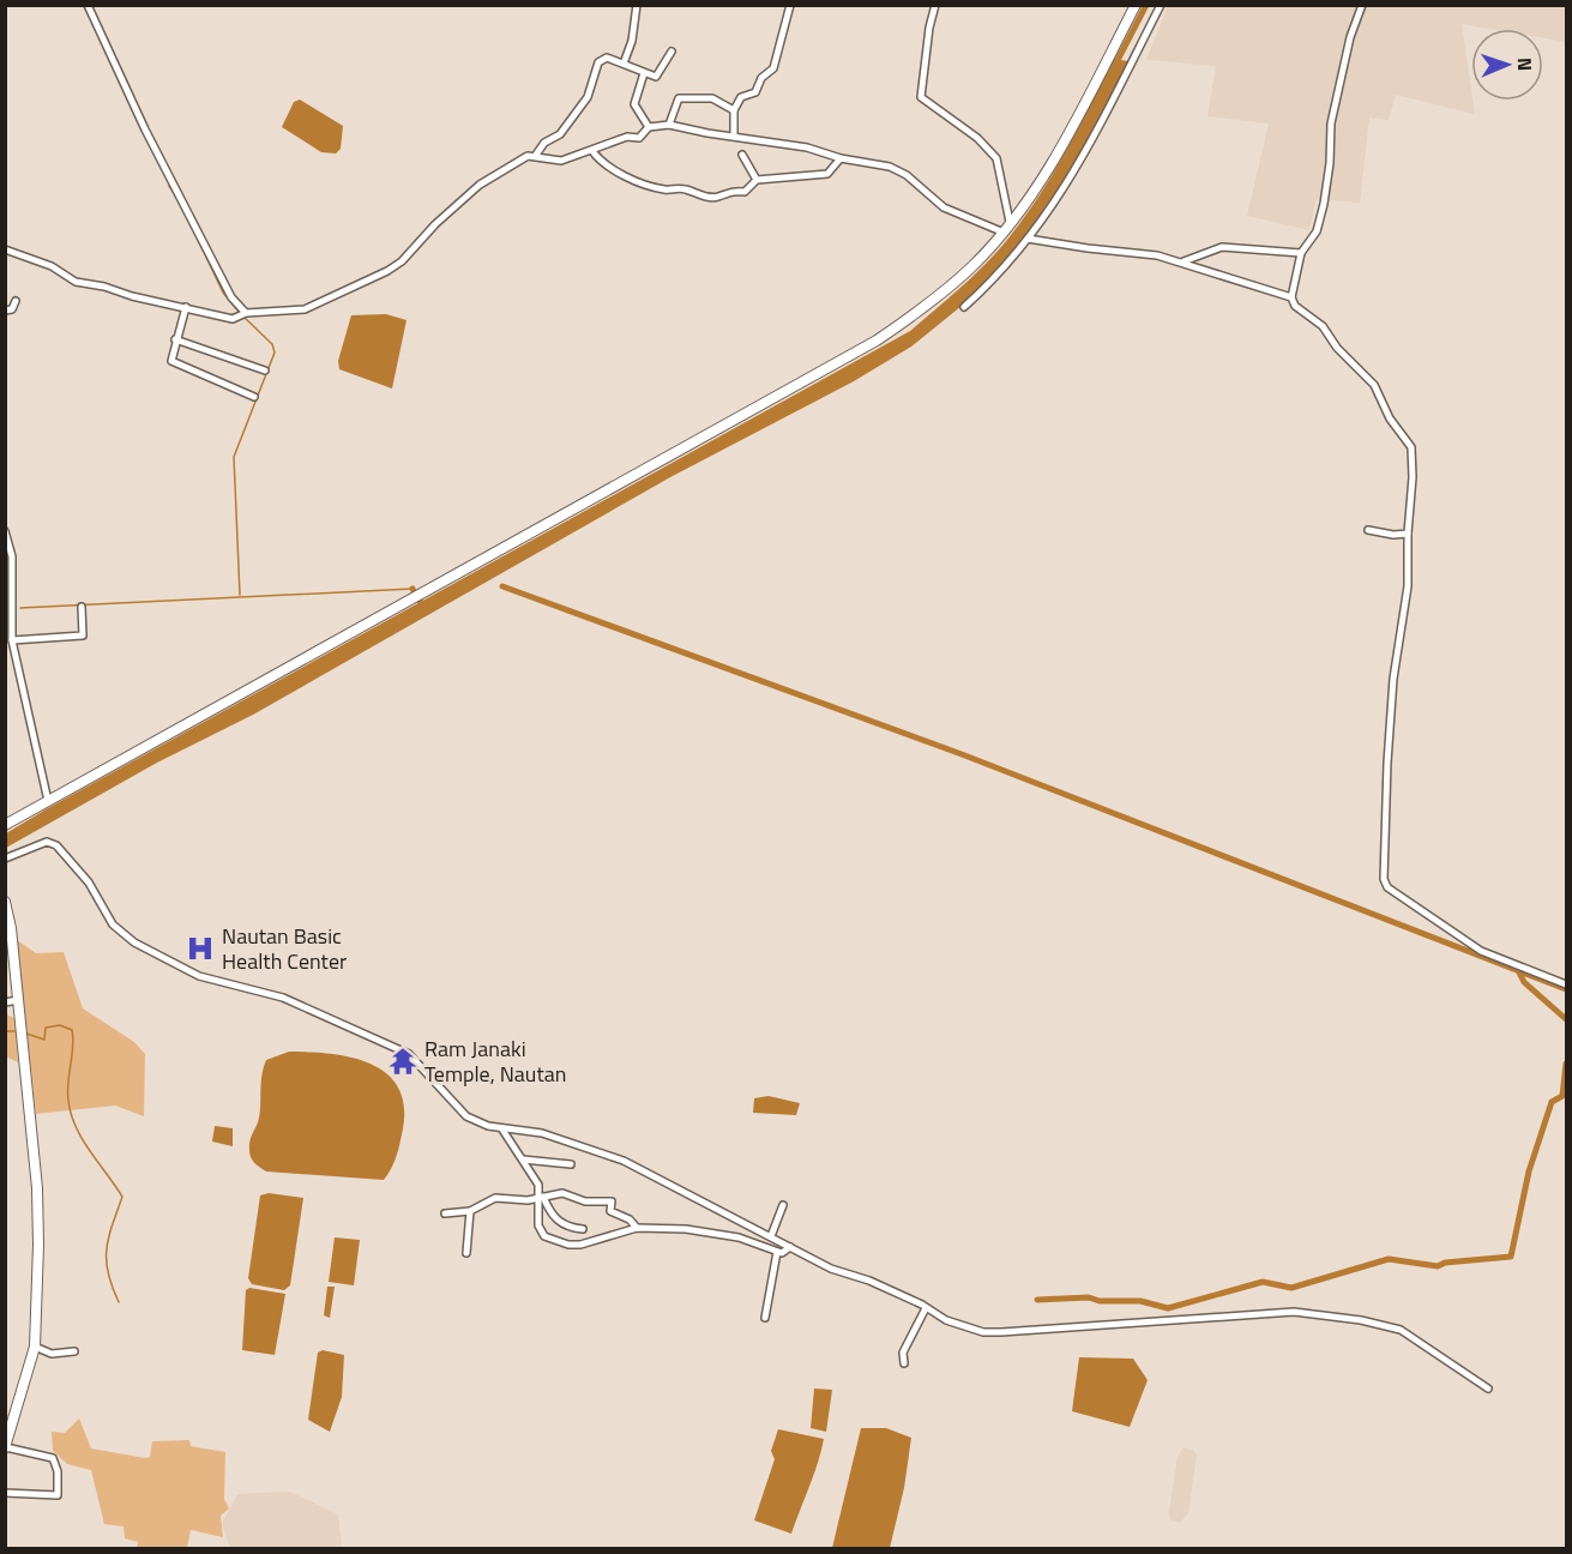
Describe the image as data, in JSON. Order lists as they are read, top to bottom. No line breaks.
{"places":{"hospital":["Nautan Basic Health Center"],"temple":["Ram Janaki Temple, Nautan"]},"north":"right"}
